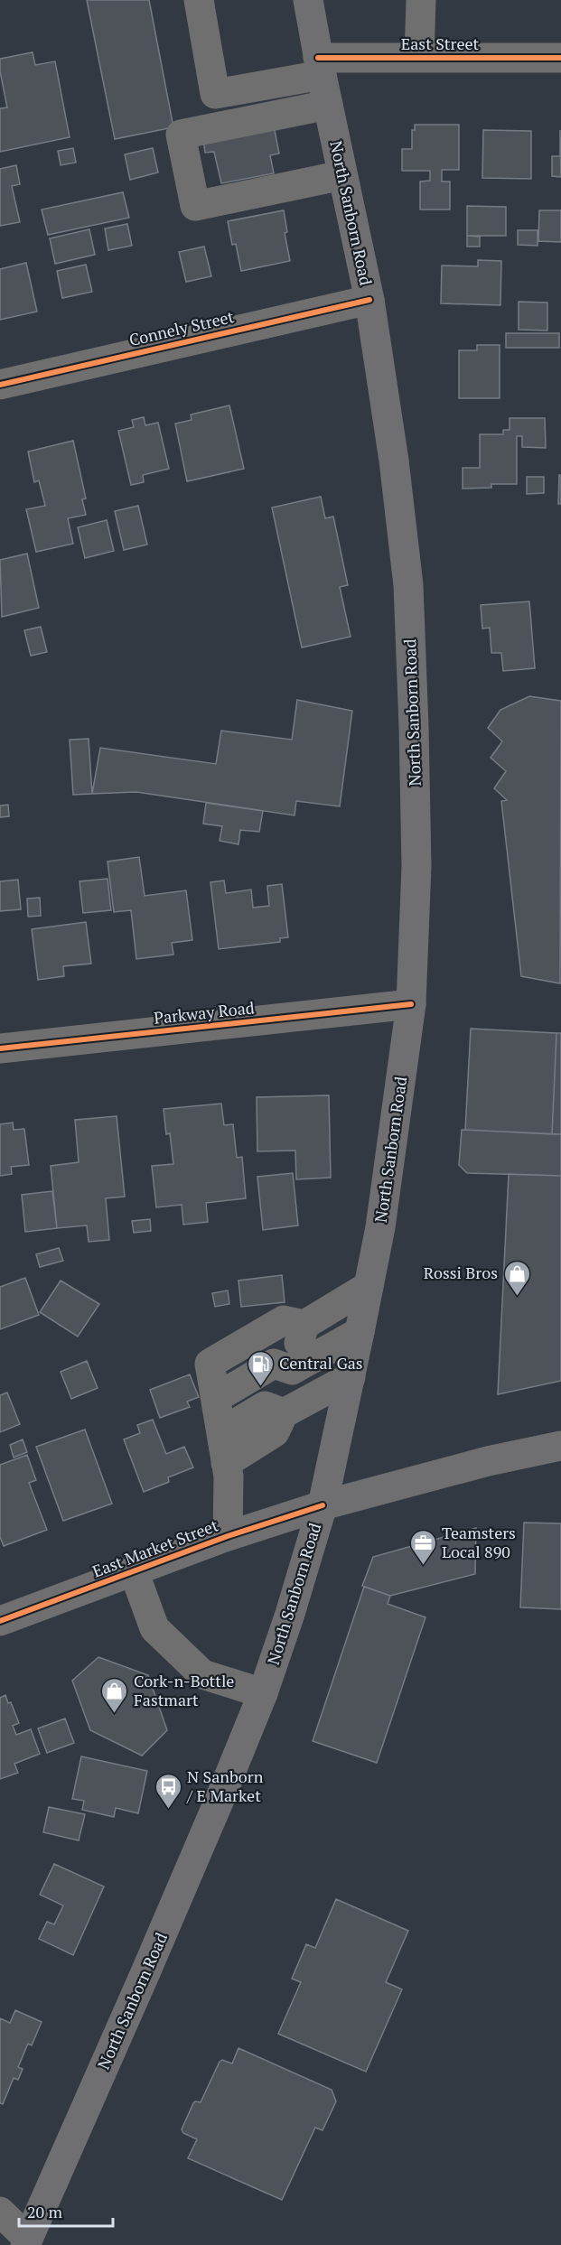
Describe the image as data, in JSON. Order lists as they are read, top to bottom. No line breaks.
{"streets":{"main road":["North Sanborn Road","East Market Street"],"street":["East Street","Connely Street","Parkway Road"]},"crossings":[["East Street","North Sanborn Road"],["North Sanborn Road","Connely Street"],["North Sanborn Road","Parkway Road"],["North Sanborn Road","East Market Street"]],"places":{"shop":["Rossi Bros","Cork-n-Bottle Fastmart"],"fuel station":["Central Gas"],"office":["Teamsters Local 890"],"bus stop":["N Sanborn / E Market"]},"scale_bar":"20 m"}
